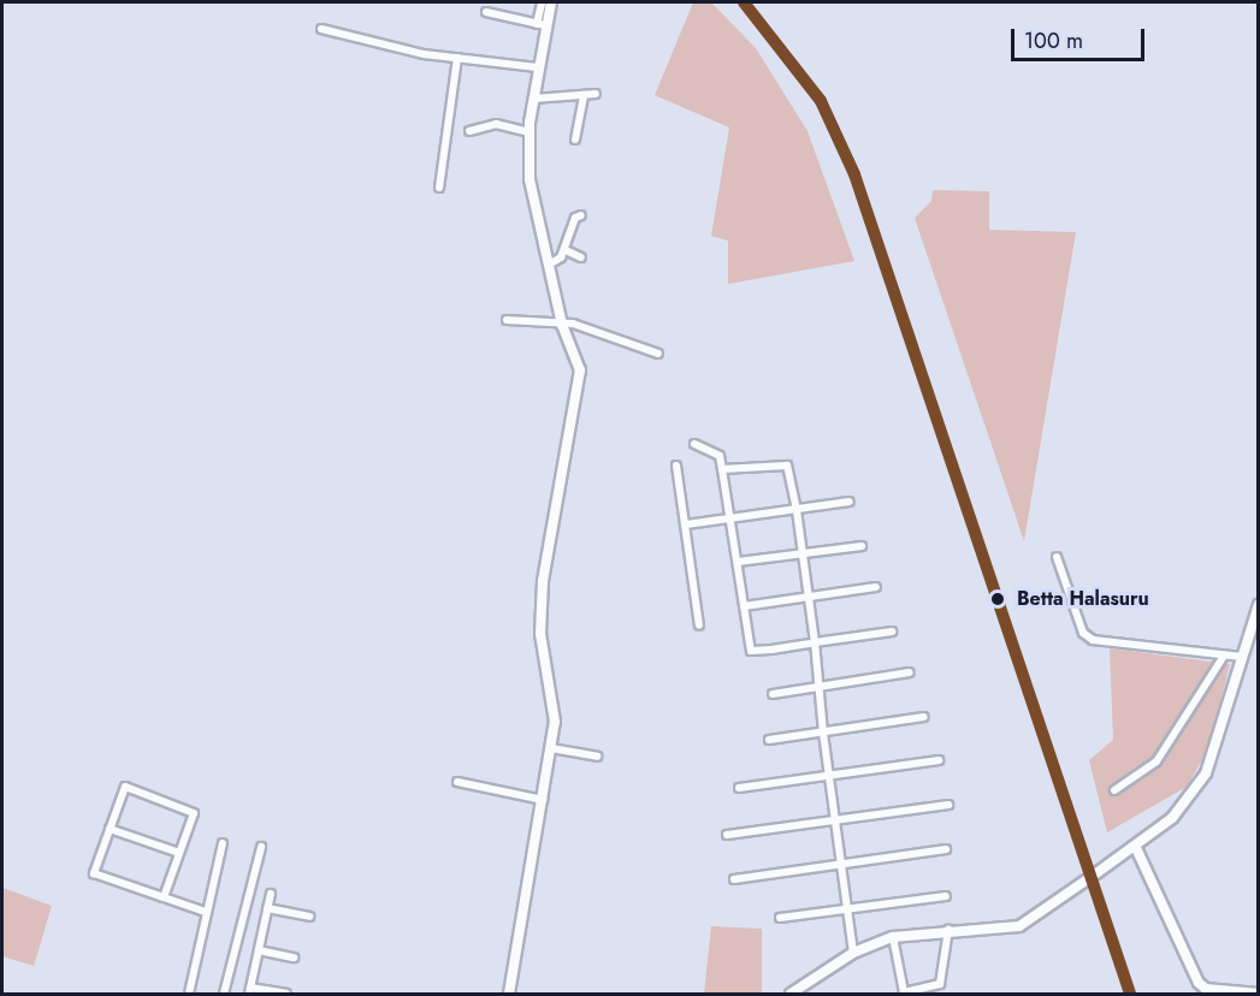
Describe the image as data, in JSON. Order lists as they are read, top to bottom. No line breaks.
{"places":["Betta Halasuru"],"scale_bar":"100 m"}
